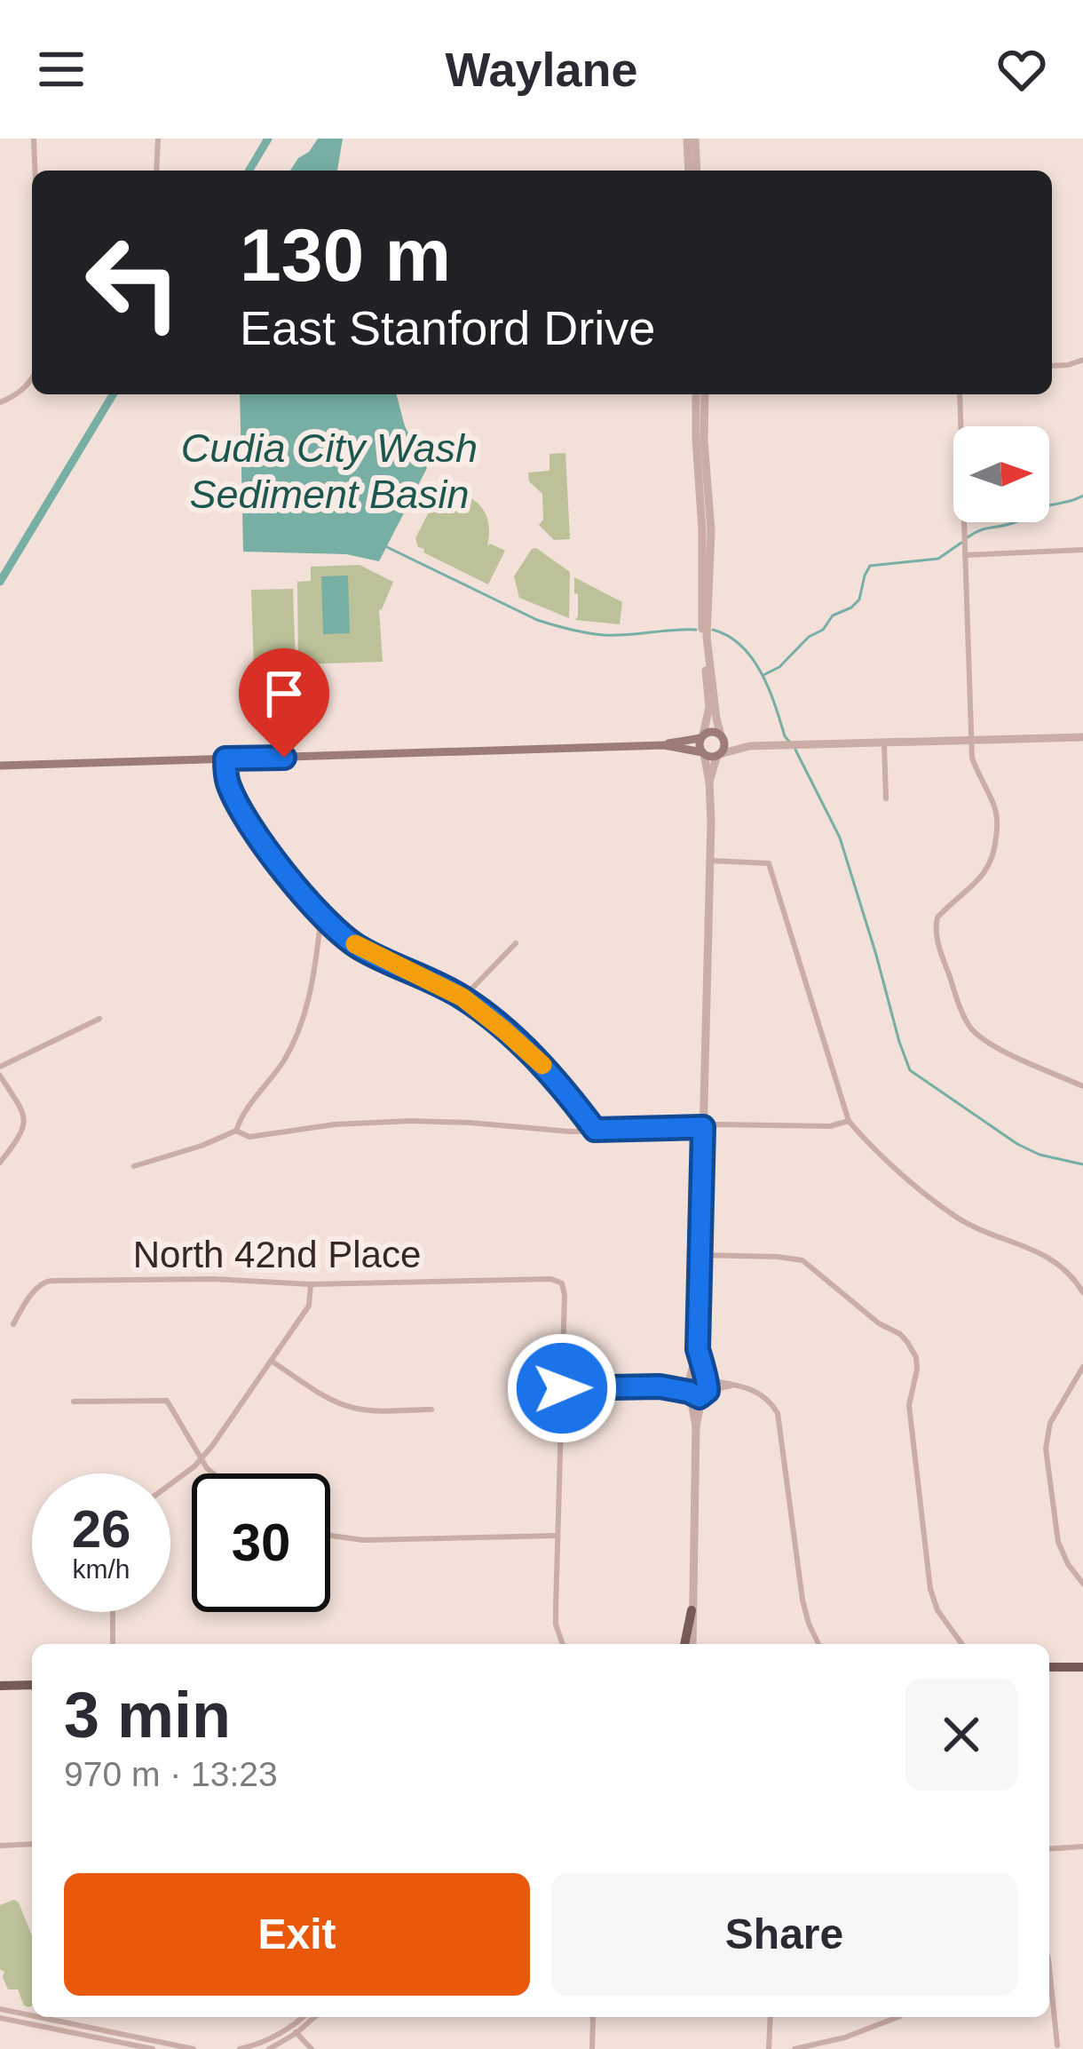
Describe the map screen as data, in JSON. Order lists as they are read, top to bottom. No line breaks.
{"streets":{"street":["North 42nd Place"]},"water":["Cudia City Wash Sediment Basin"],"north":"right","page":{"header":"Waylane","turn":["130 m","East Stanford Drive"],"speed":"26 km/h","limit":"30","heading":["3 min","970 m · 13:23"],"buttons":["Exit","Share"]}}
